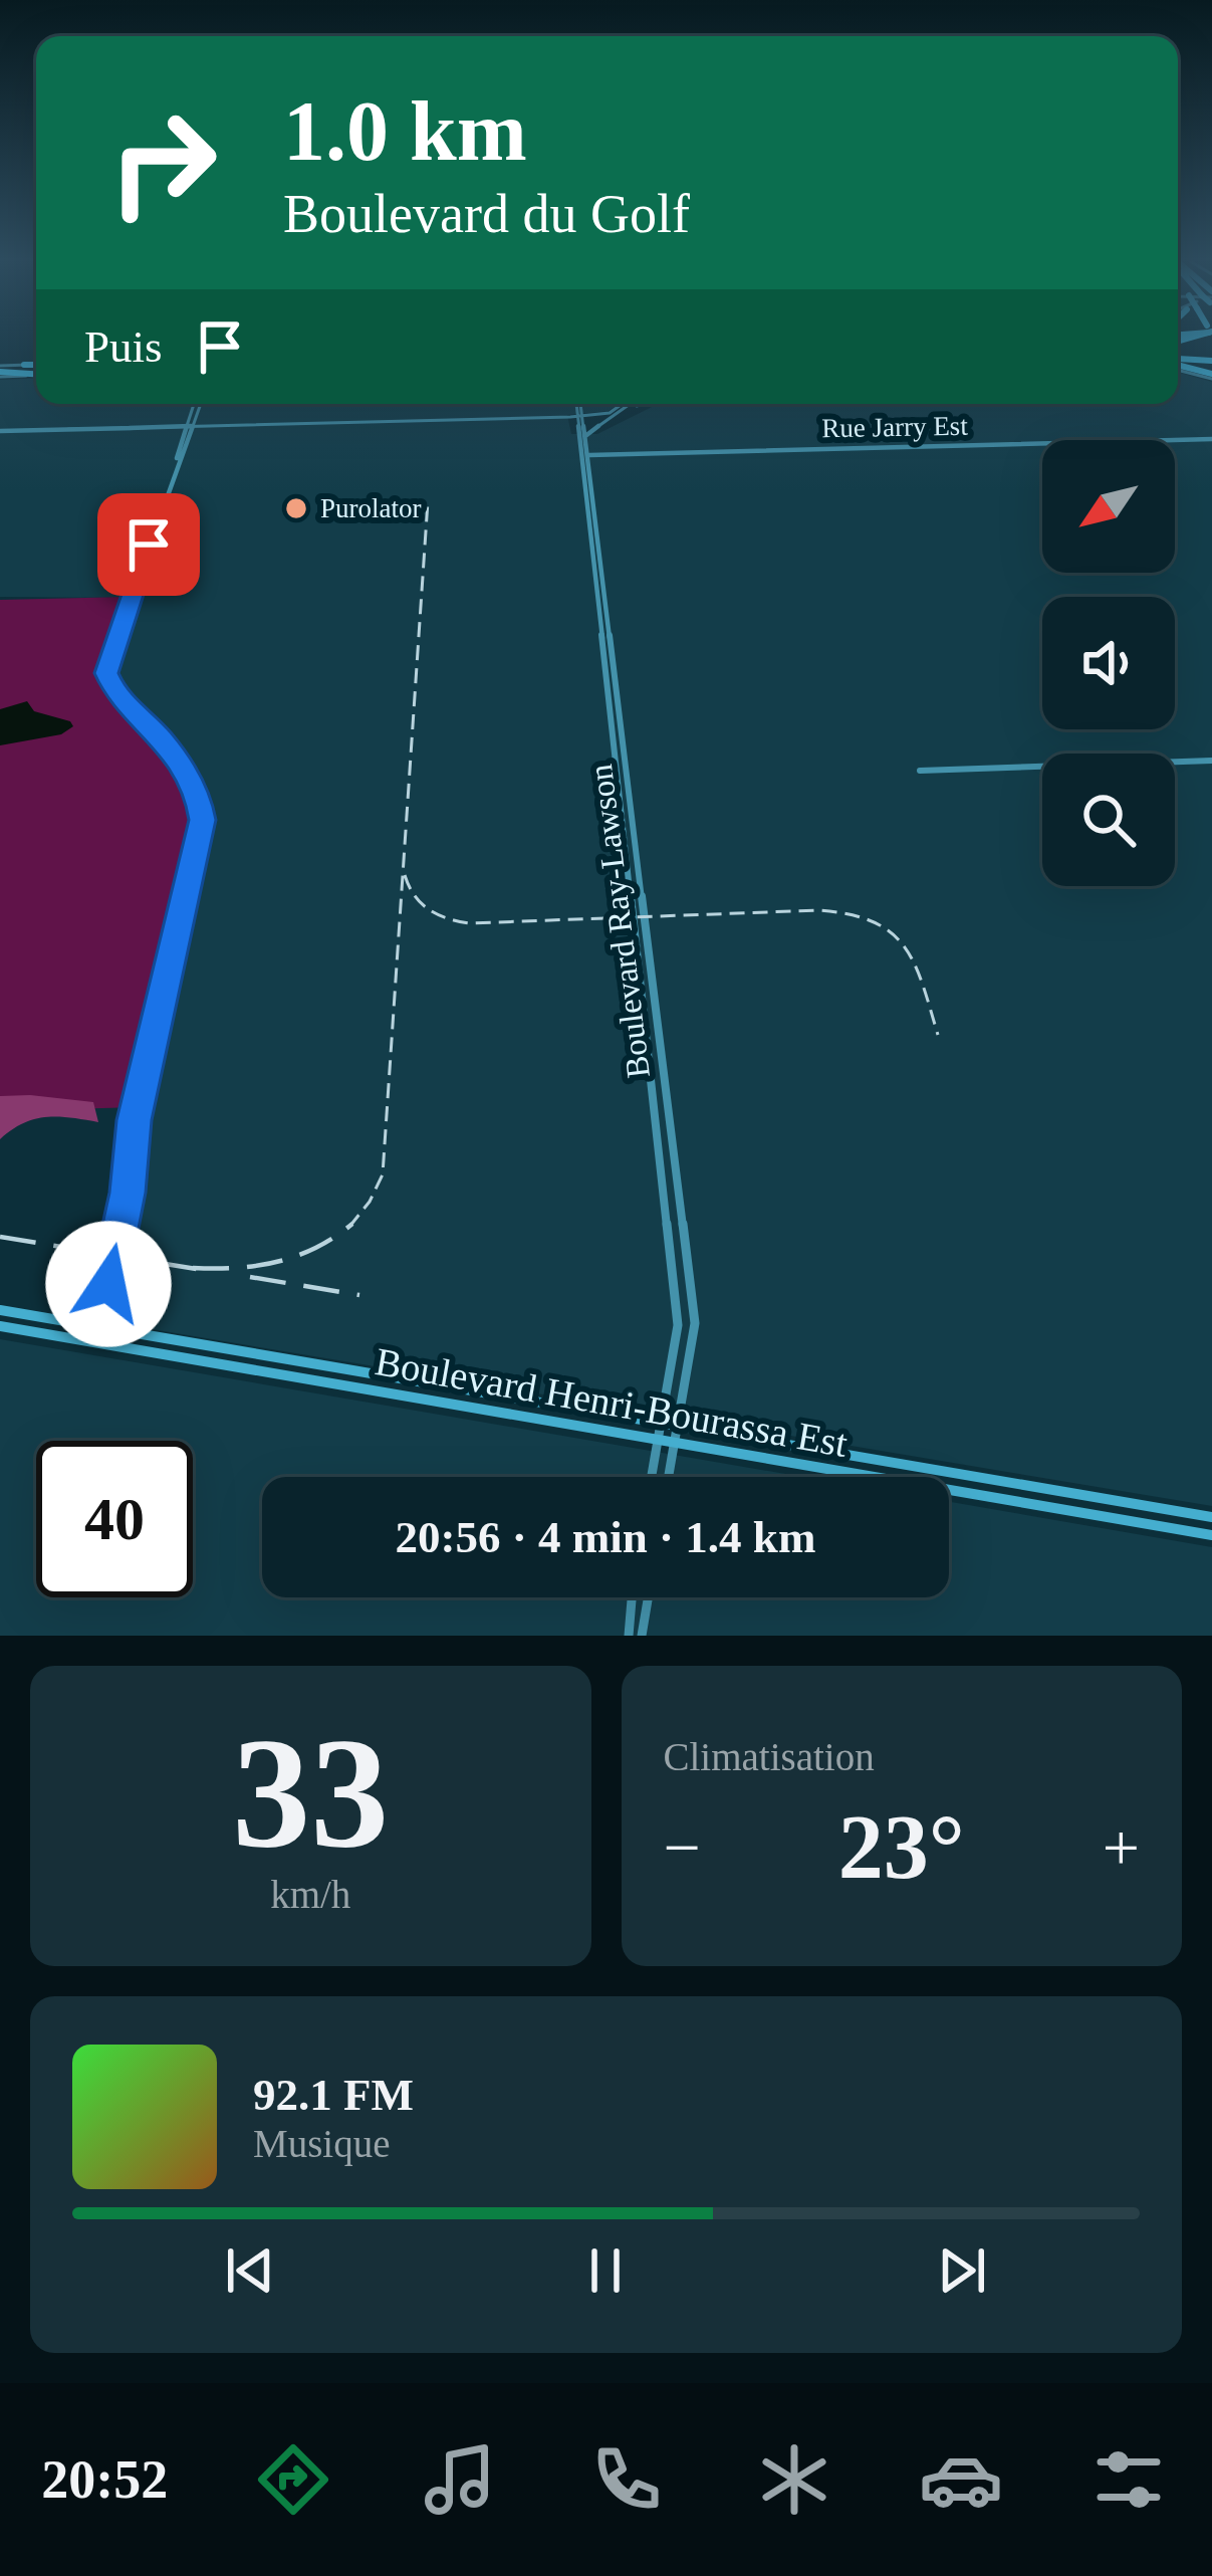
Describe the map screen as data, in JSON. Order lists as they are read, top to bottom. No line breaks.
{"streets":{"main road":["Boulevard Henri-Bourassa Est"],"street":["Rue Jarry Est","Boulevard Ray-Lawson"]},"crossings":[["Rue Jarry Est","Boulevard Ray-Lawson"],["Boulevard Ray-Lawson","Boulevard Henri-Bourassa Est"]],"places":["Purolator"],"north":"bottom left","page":{"turn":["1.0 km","Boulevard du Golf"],"then":"Puis","limit":"40","trip":"20:56 · 4 min · 1.4 km","tile":[["33","km/h"],"Climatisation"],"heat":["−","23°","+"],"song":["92.1 FM","Musique"],"tabs":"20:52"}}
